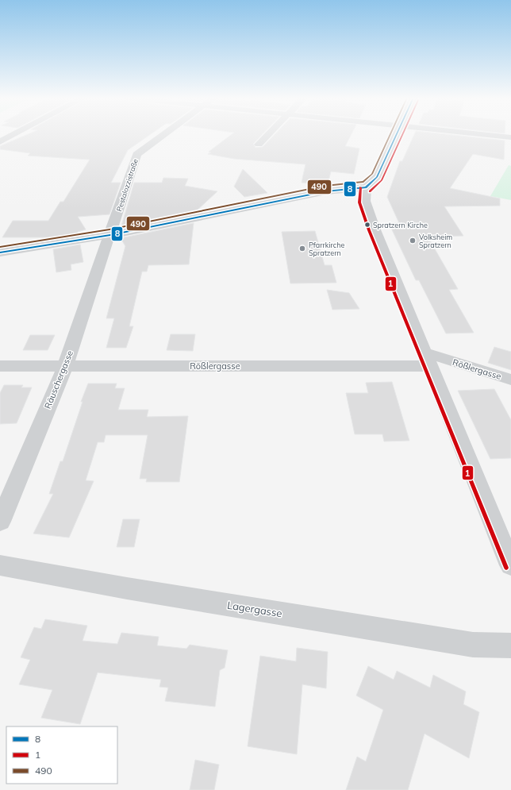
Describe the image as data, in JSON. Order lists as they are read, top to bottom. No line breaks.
{"streets":{"street":["Pestalozzistraße","Rößlergasse","Räuschergasse","Lagergasse"]},"crossings":[["Pestalozzistraße","Räuschergasse"],["Rößlergasse","Räuschergasse"]],"places":["Spratzern Kirche","Volksheim Spratzern","Pfarrkirche Spratzern"],"lines":["transit line 8","transit line 1","transit line 490"],"legend":["8","1","490"]}
